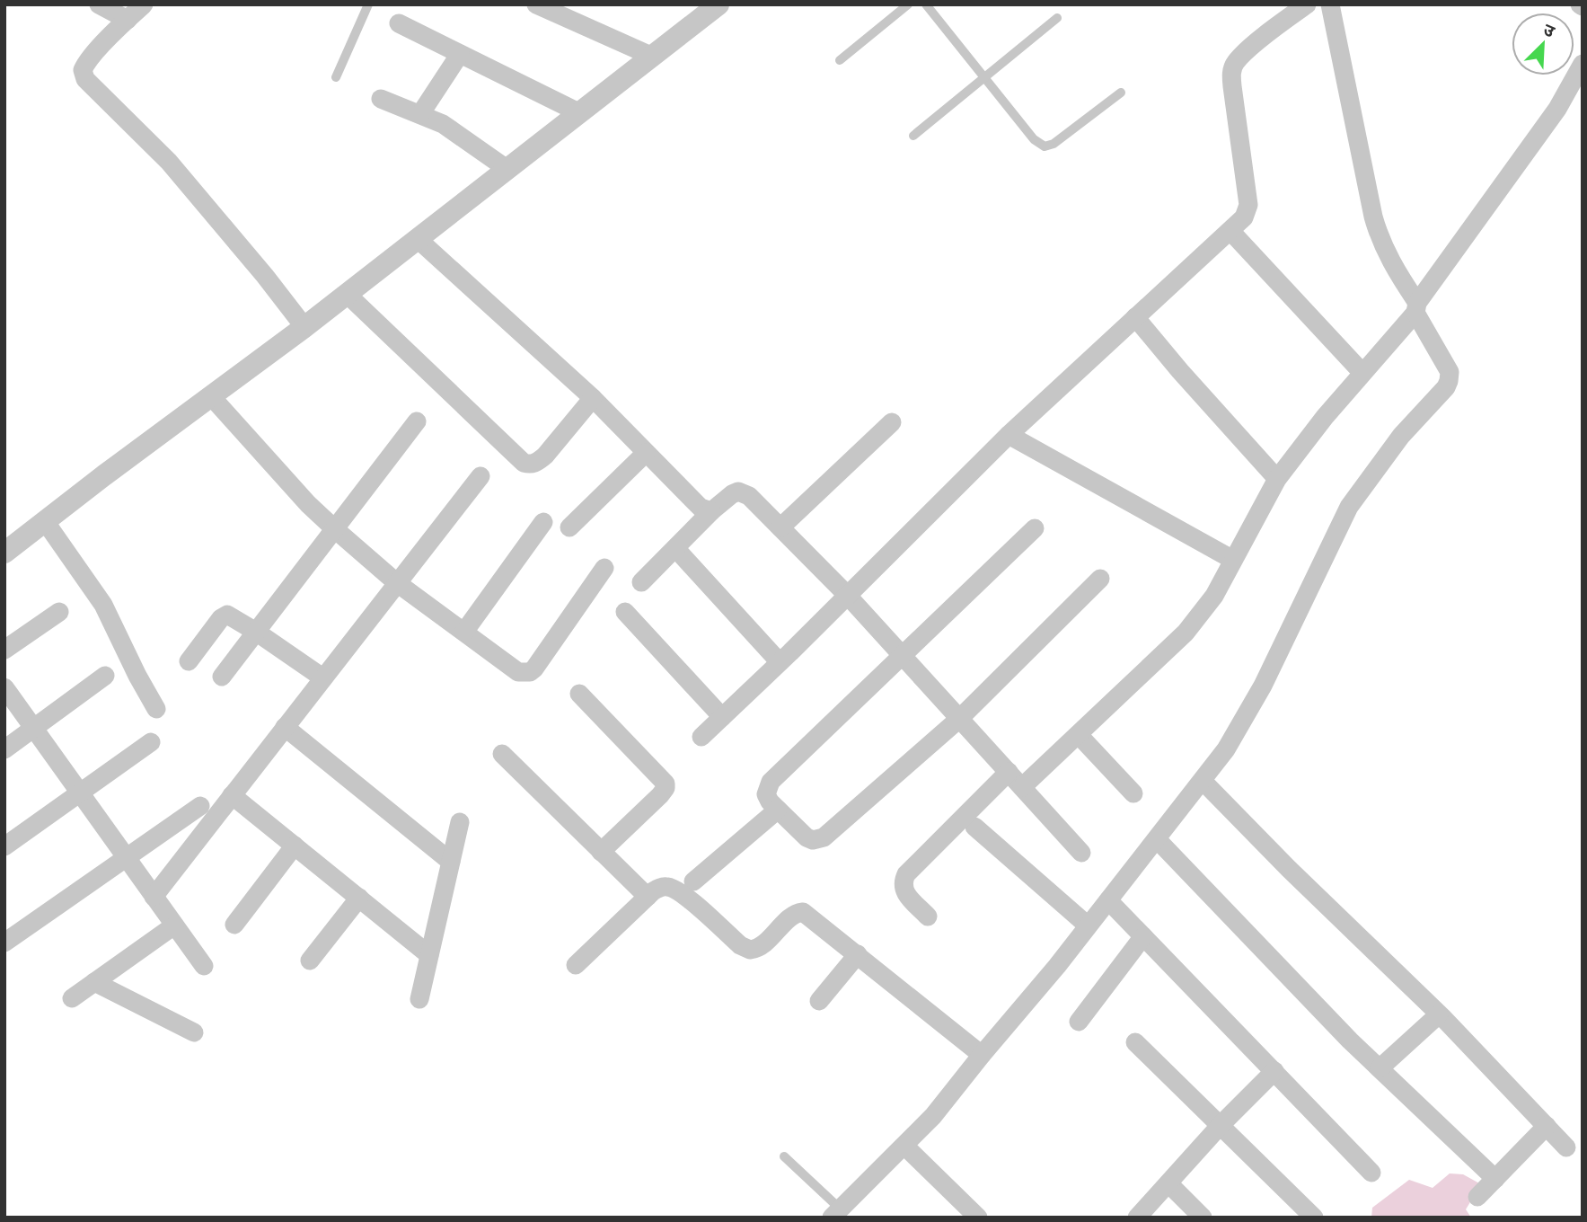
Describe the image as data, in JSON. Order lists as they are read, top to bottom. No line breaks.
{"north":"top right"}
